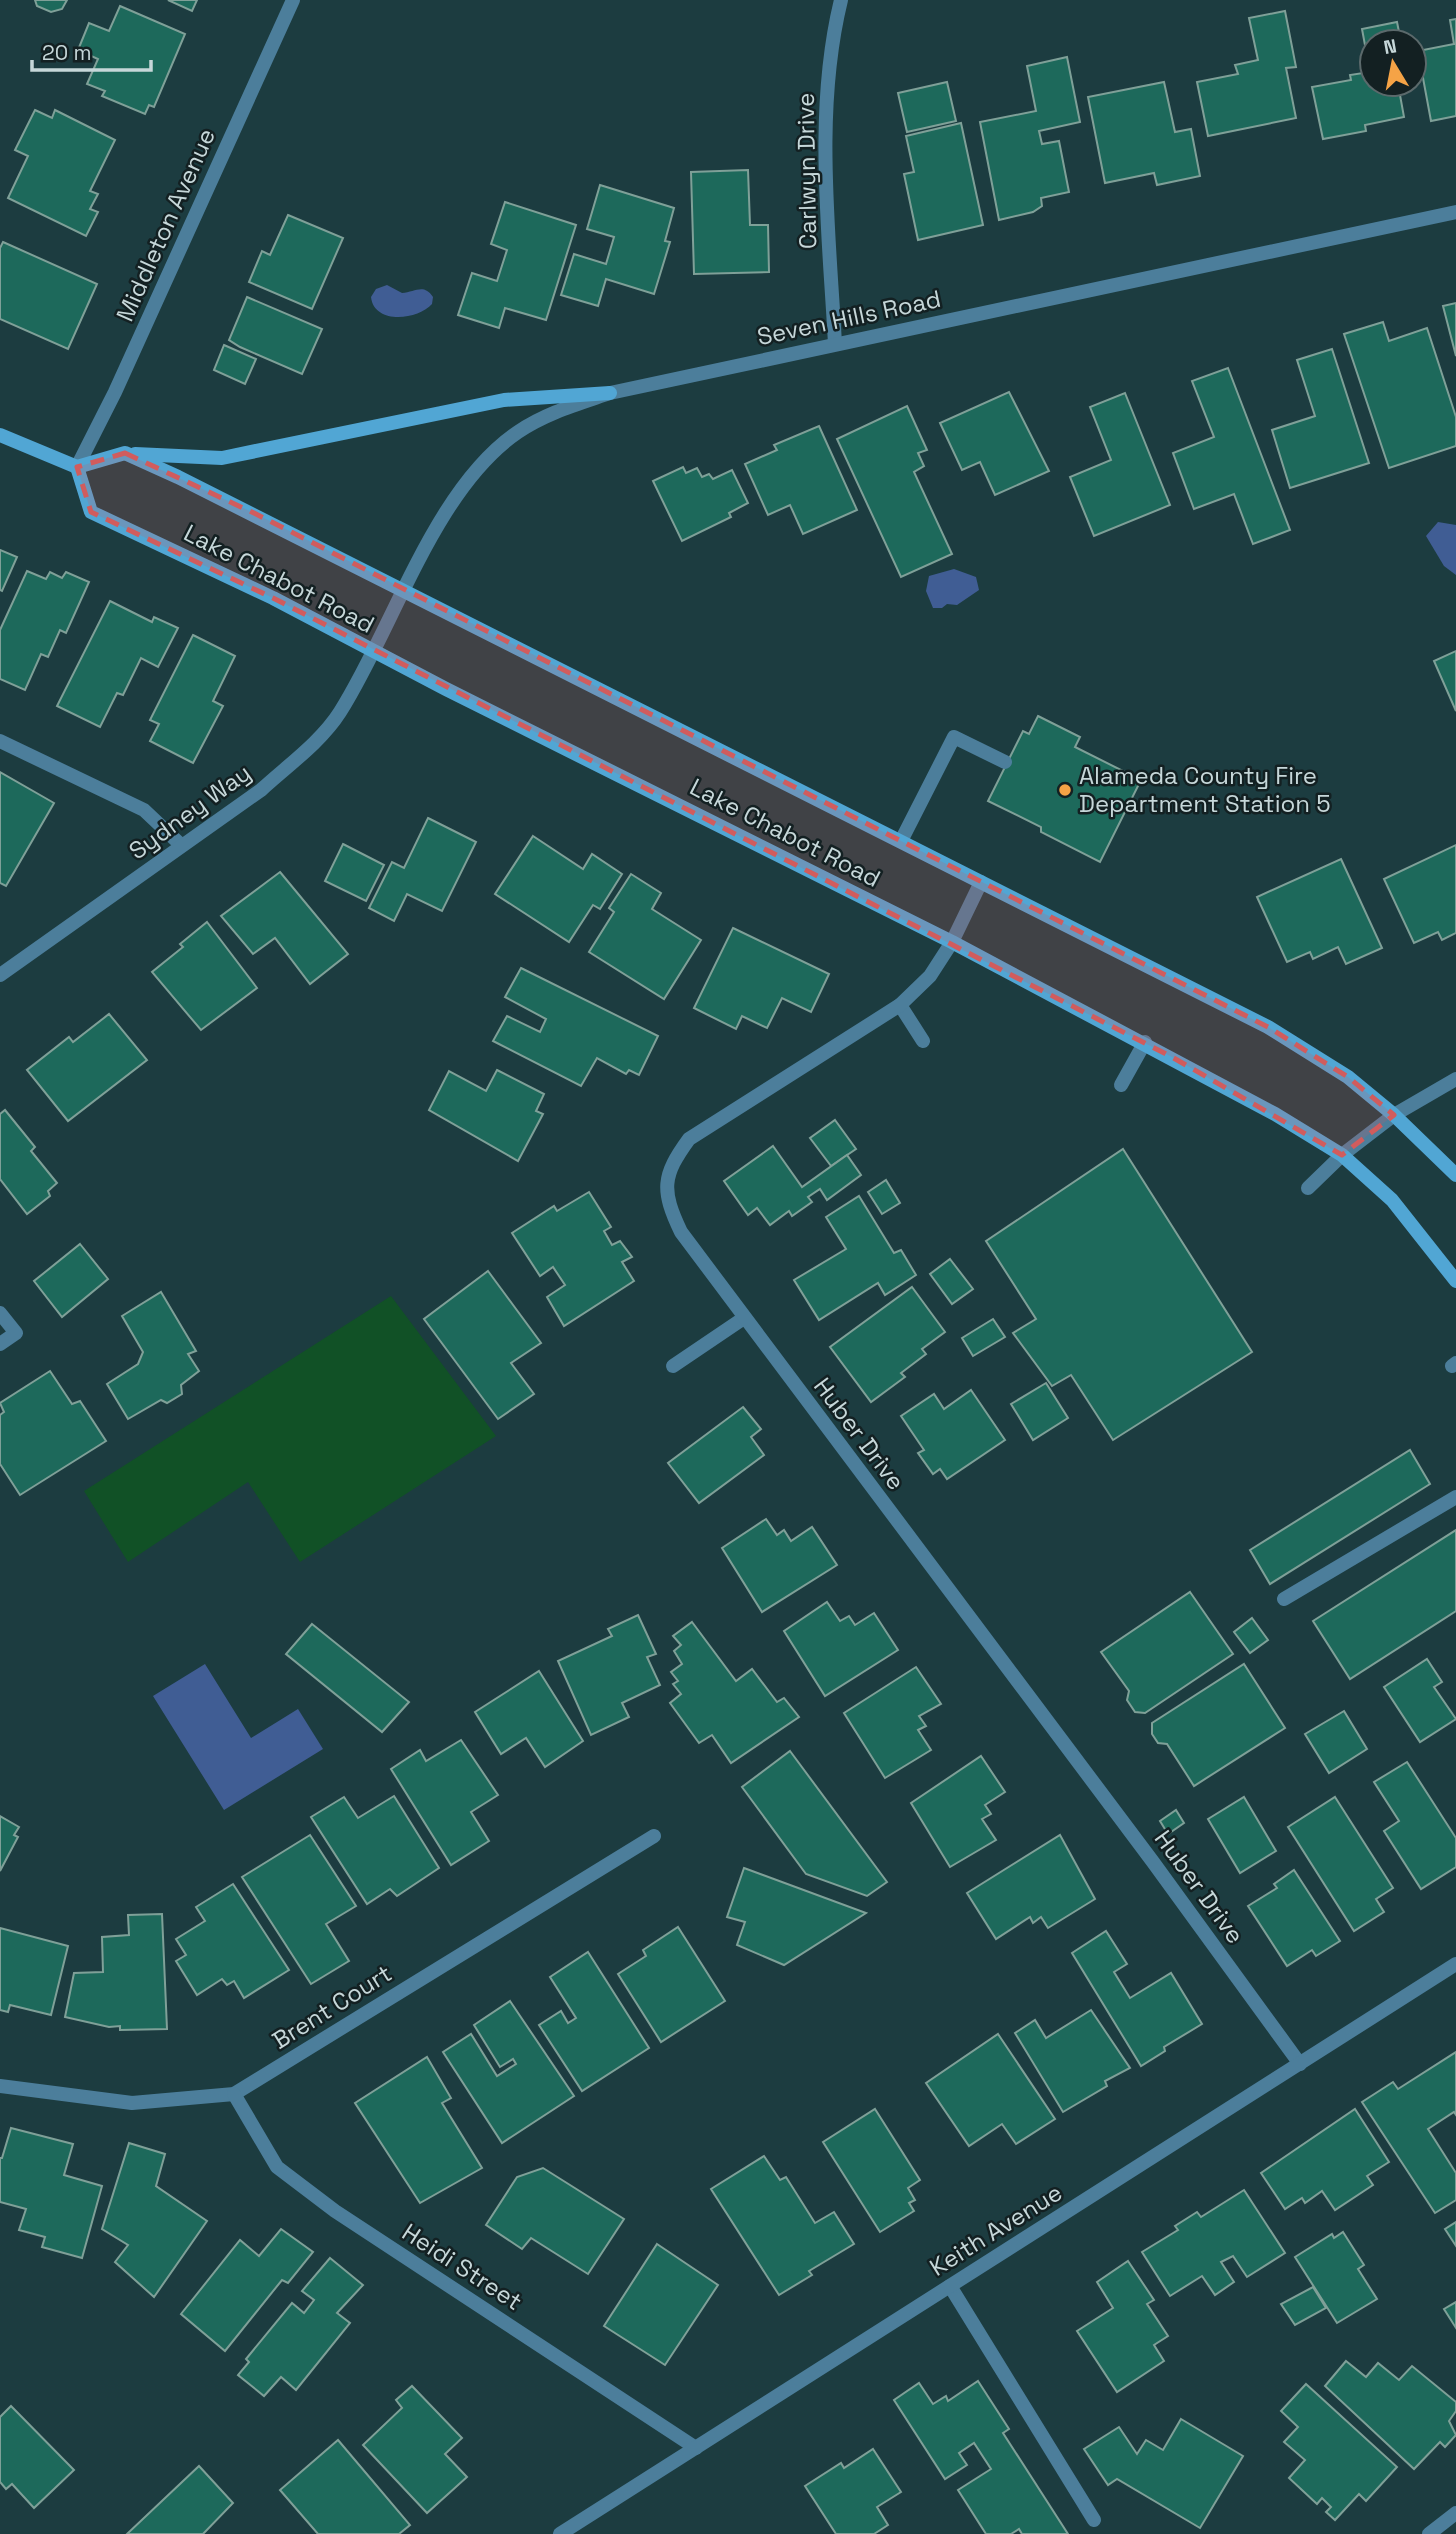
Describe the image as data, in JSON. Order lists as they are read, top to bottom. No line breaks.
{"streets":{"main road":["Lake Chabot Road"],"street":["Carlwyn Drive","Middleton Avenue","Seven Hills Road","Sydney Way","Huber Drive","Brent Court","Keith Avenue","Heidi Street"]},"crossings":[["Carlwyn Drive","Seven Hills Road"],["Middleton Avenue","Lake Chabot Road"],["Seven Hills Road","Lake Chabot Road"],["Seven Hills Road","Sydney Way"],["Lake Chabot Road","Sydney Way"],["Lake Chabot Road","Huber Drive"],["Huber Drive","Keith Avenue"],["Brent Court","Heidi Street"],["Keith Avenue","Heidi Street"]],"places":["Alameda County Fire Department Station 5"],"scale_bar":"20 m","north":"top"}
